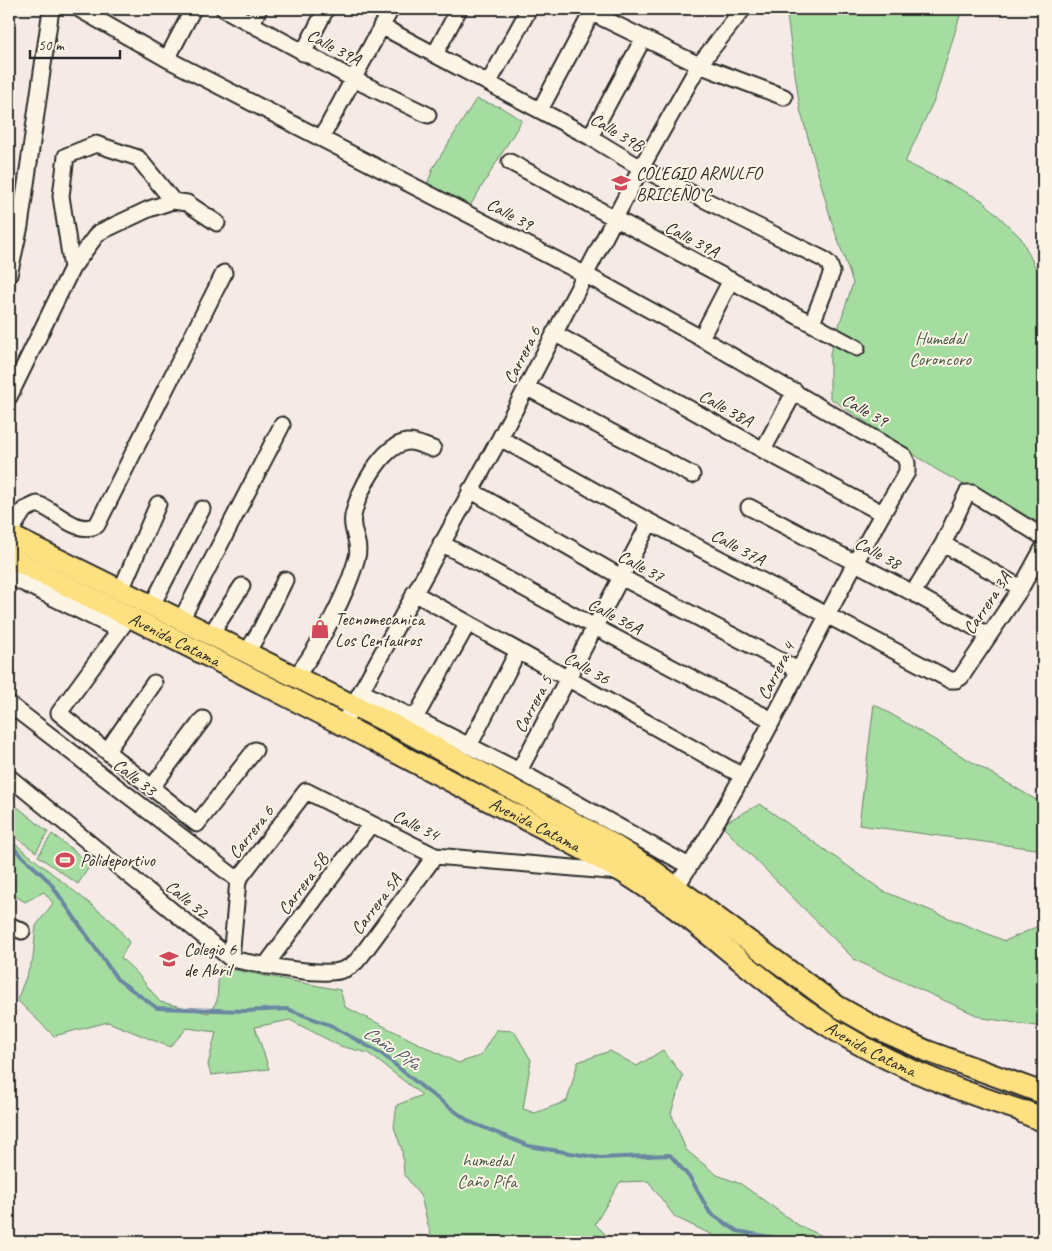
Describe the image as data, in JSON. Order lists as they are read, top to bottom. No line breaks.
{"streets":{"main road":["Avenida Catama"],"street":["Calle 39A","Calle 39B","Calle 39","Carrera 6","Calle 38A","Calle 37A","Calle 38","Calle 37","Carrera 3A","Calle 36A","Calle 36","Carrera 4","Carrera 5","Calle 33","Calle 34","Carrera 5B","Calle 32","Carrera 5A"]},"crossings":[["Calle 39A","Calle 39B"],["Calle 39A","Carrera 6"],["Calle 39B","Carrera 6"],["Calle 39","Carrera 6"],["Calle 39","Carrera 4"],["Carrera 6","Calle 38A"],["Carrera 6","Calle 37A"],["Carrera 6","Calle 37"],["Carrera 6","Calle 36A"],["Carrera 6","Avenida Catama"],["Carrera 6","Calle 36"],["Carrera 6","Calle 33"],["Carrera 6","Calle 34"],["Carrera 6","Calle 32"],["Calle 38A","Carrera 4"],["Calle 37A","Carrera 3A"],["Calle 37A","Carrera 4"],["Calle 37A","Carrera 5"],["Calle 38","Carrera 3A"],["Calle 38","Carrera 4"],["Calle 37","Carrera 4"],["Calle 37","Carrera 5"],["Calle 36A","Carrera 4"],["Calle 36A","Carrera 5"],["Avenida Catama","Carrera 4"],["Avenida Catama","Carrera 5"],["Avenida Catama","Calle 34"],["Calle 36","Carrera 4"],["Calle 36","Carrera 5"],["Calle 34","Carrera 5B"],["Calle 34","Carrera 5A"],["Carrera 5B","Calle 32"],["Calle 32","Carrera 5A"]],"water":["Caño Pifa"],"parks":["Humedal Coroncoro","humedal Caño Pifa"],"places":{"school or university":["COLEGIO ARNULFO BRICEÑO C","Colegio 6 de Abril"],"shop":["Tecnomecanica Los Centauros"],"sports":["Polideportivo"]},"scale_bar":"50 m"}
